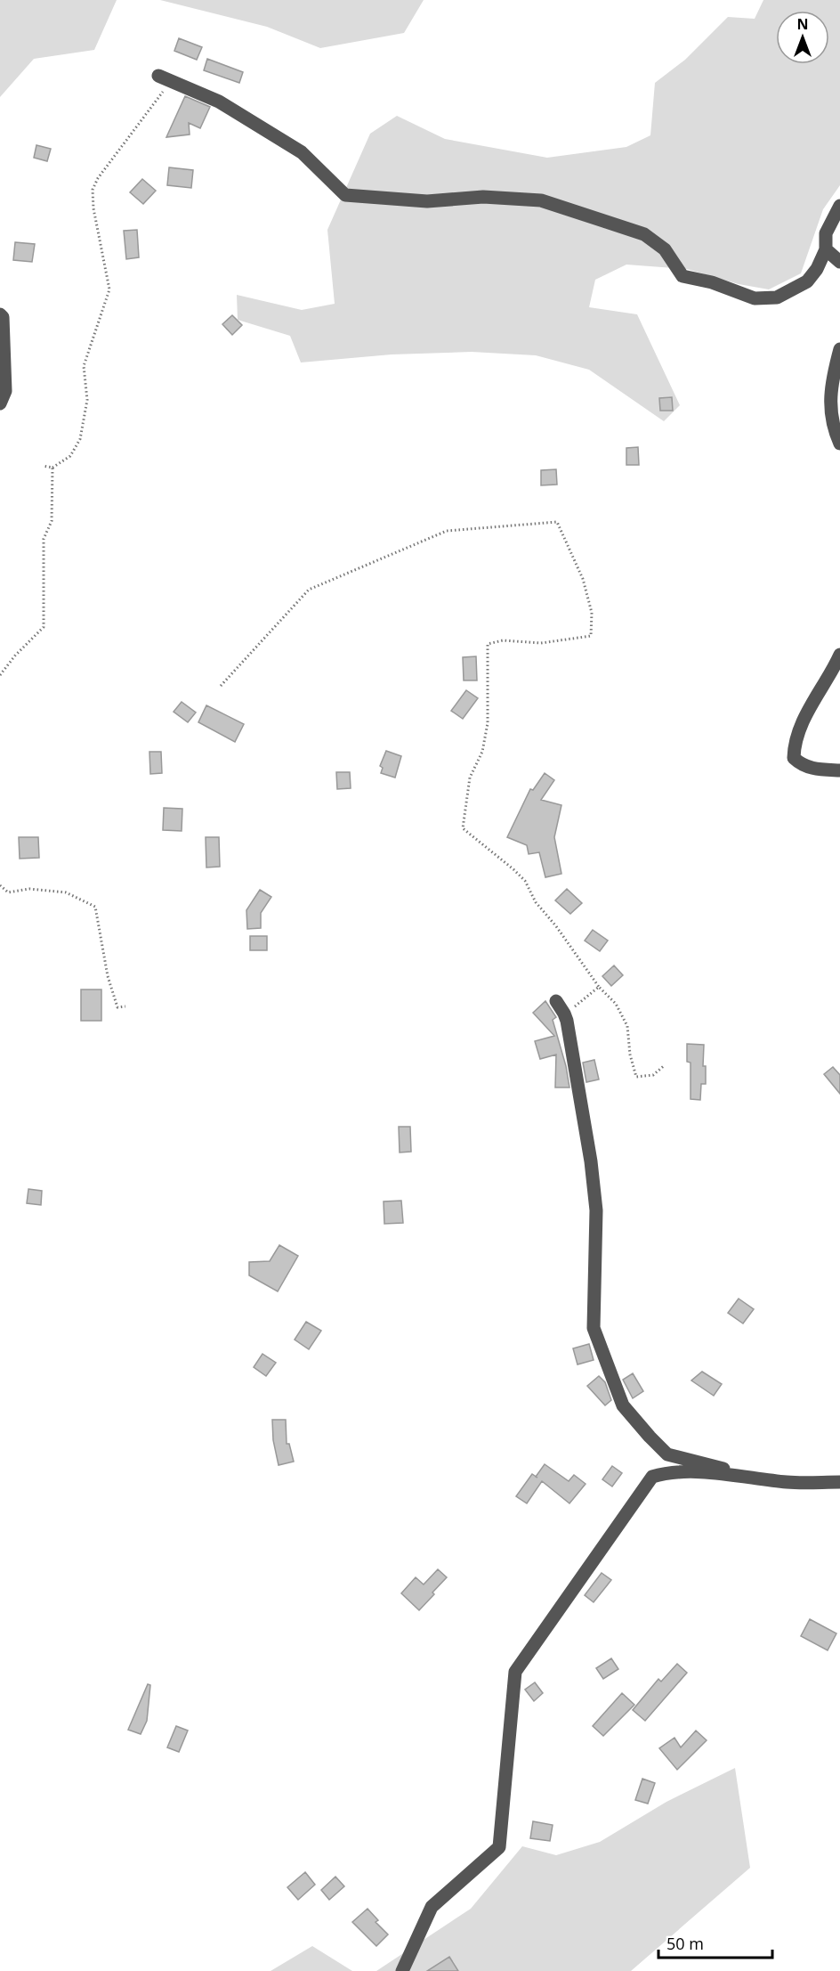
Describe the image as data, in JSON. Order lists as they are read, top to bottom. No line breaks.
{"scale_bar":"50 m","north":"top"}
